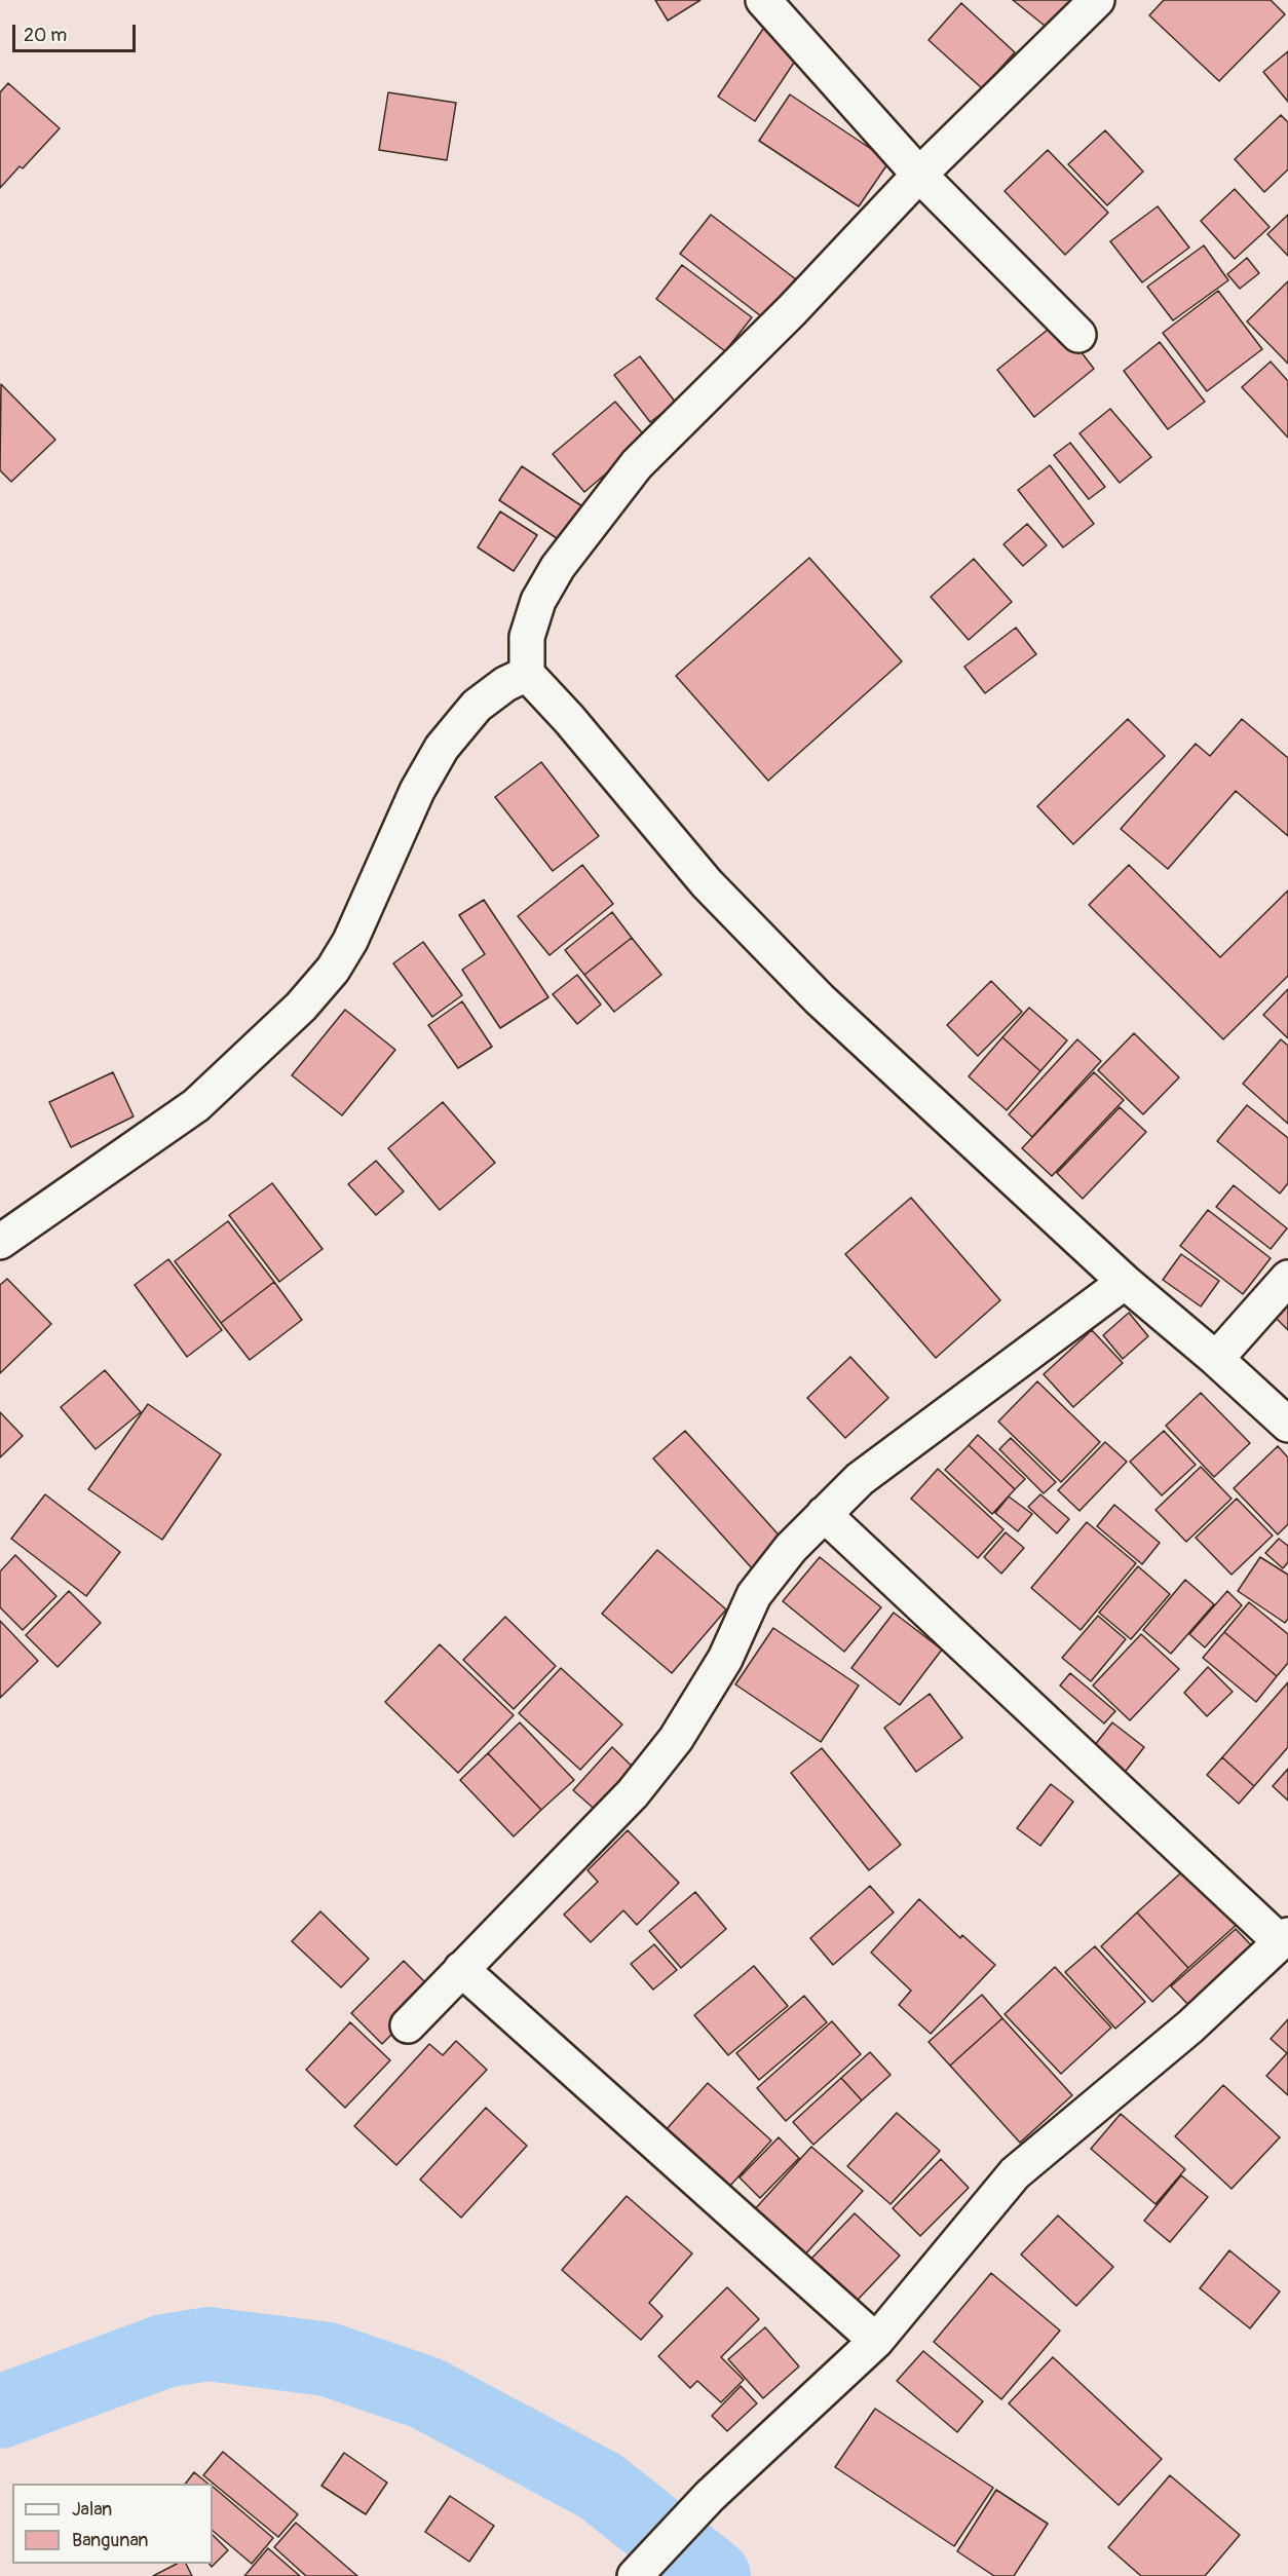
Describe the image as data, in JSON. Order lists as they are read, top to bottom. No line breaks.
{"legend":["Jalan","Bangunan"],"scale_bar":"20 m"}
